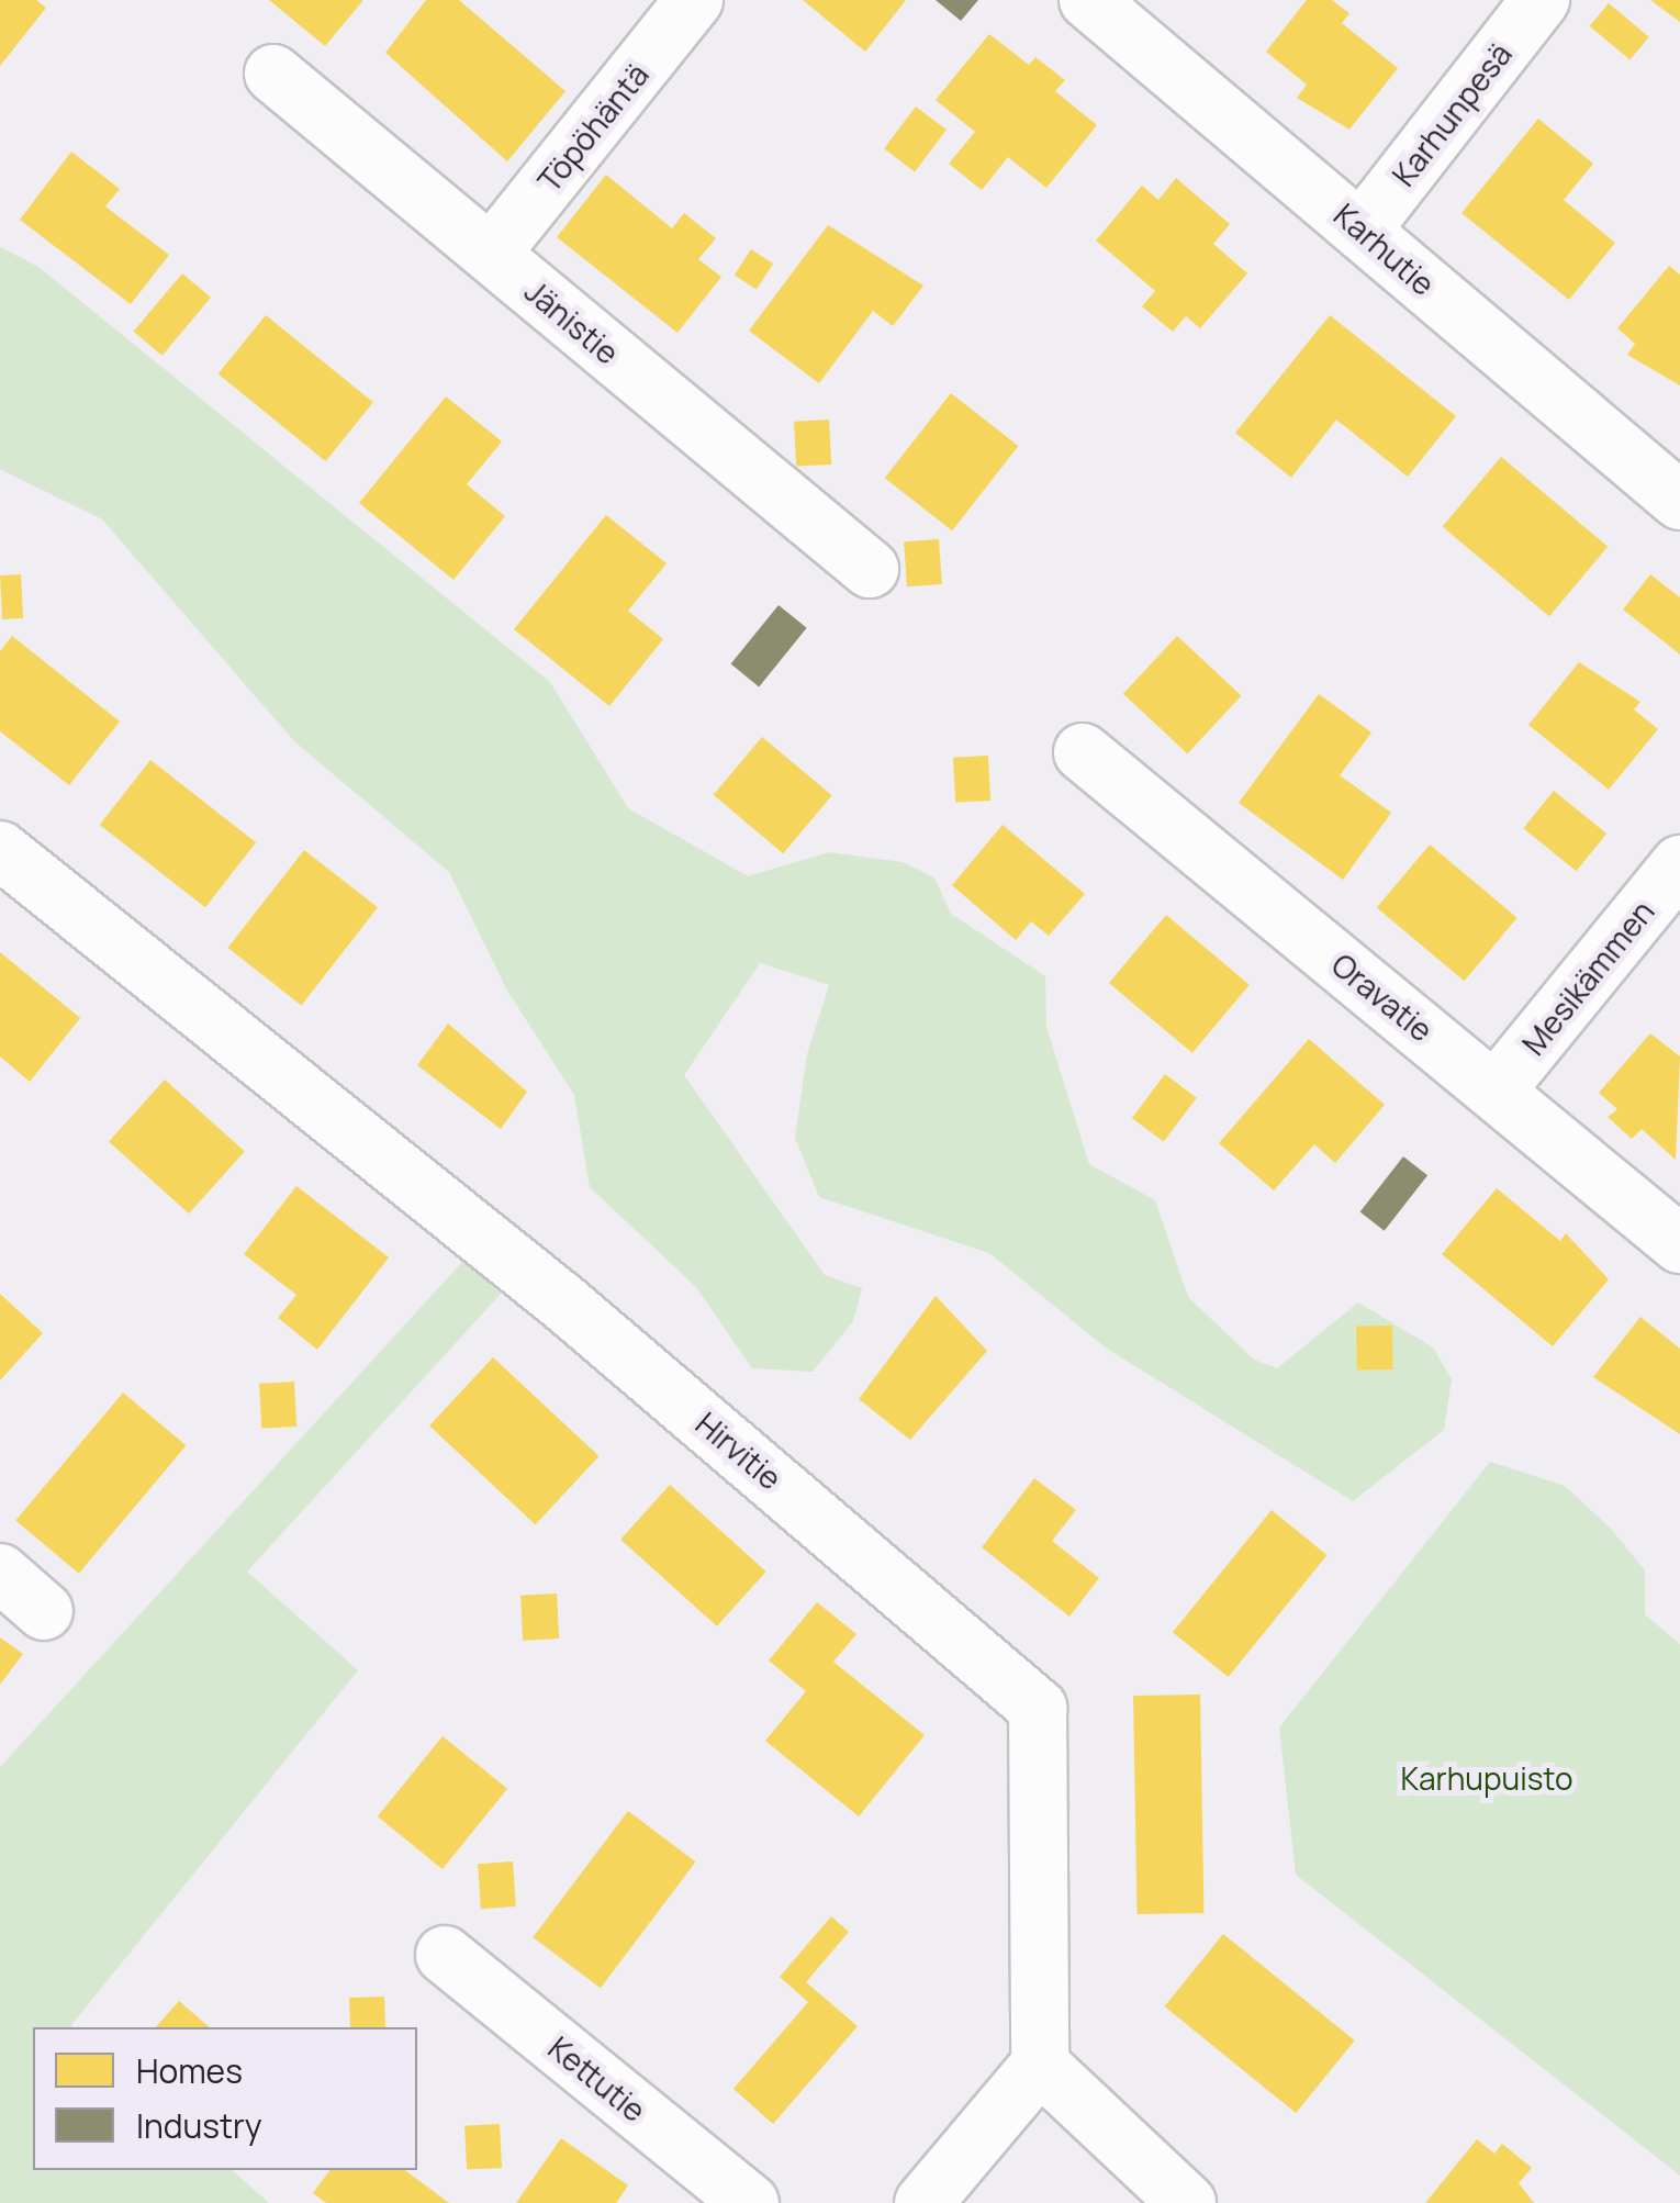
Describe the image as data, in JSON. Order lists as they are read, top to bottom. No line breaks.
{"streets":{"street":["Karhunpesä","Töpöhäntä","Karhutie","Jänistie","Mesikämmen","Oravatie","Hirvitie","Kettutie"]},"crossings":[["Karhunpesä","Karhutie"],["Töpöhäntä","Jänistie"],["Mesikämmen","Oravatie"]],"parks":["Karhupuisto"],"legend":["Homes","Industry"]}
